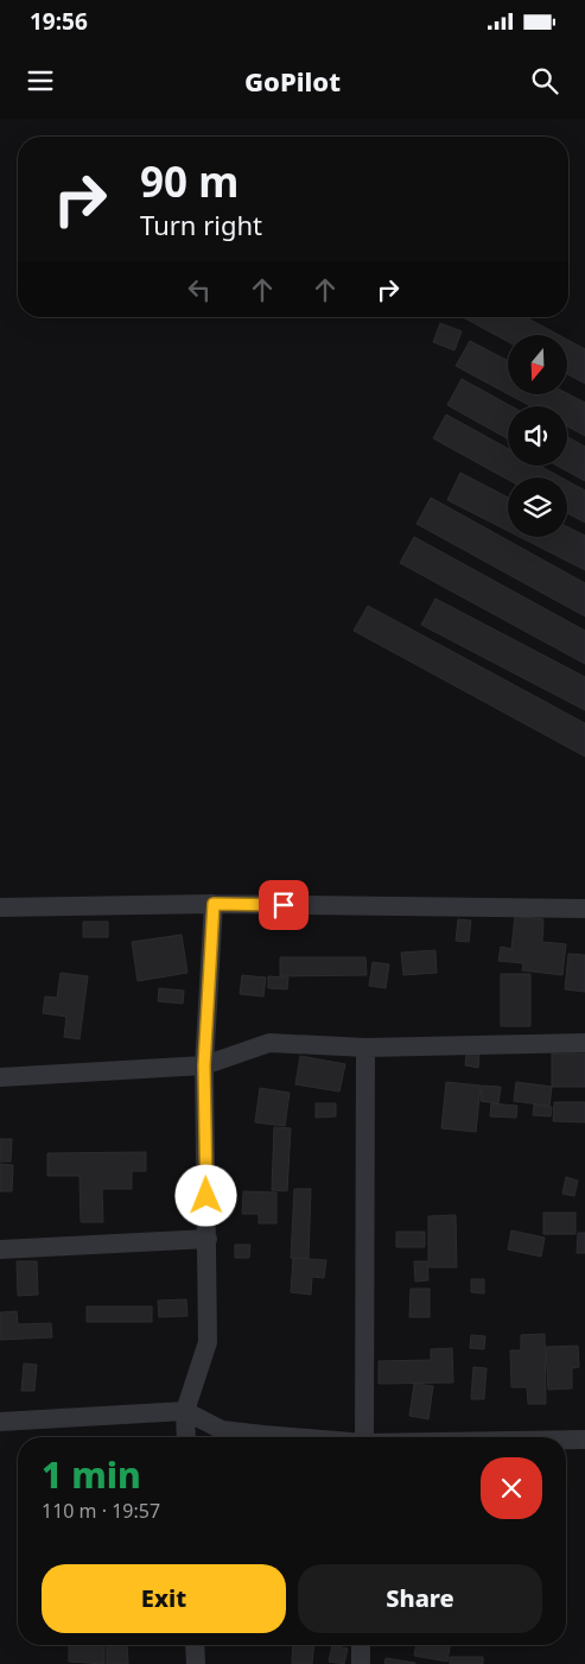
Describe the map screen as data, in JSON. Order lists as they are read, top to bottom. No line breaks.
{"north":"bottom","page":{"status":"19:56","header":"GoPilot","turn":["90 m","Turn right"],"heading":["1 min","110 m · 19:57"],"buttons":["Exit","Share"]}}
